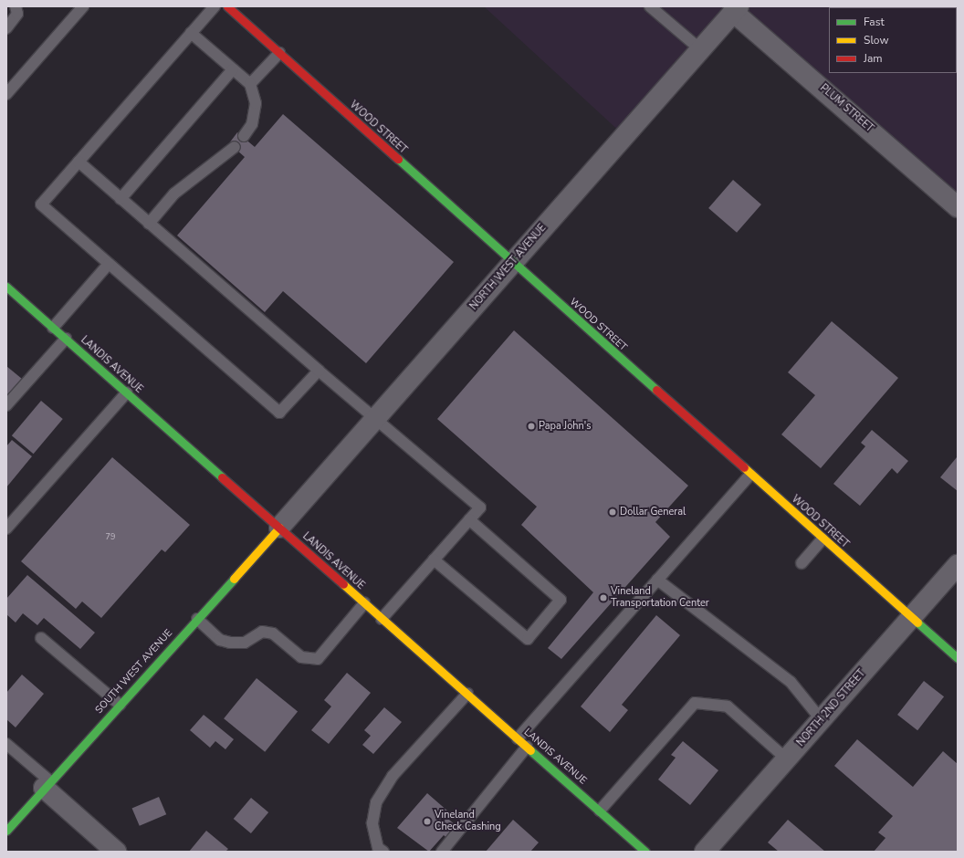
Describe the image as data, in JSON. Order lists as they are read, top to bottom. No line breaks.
{"streets":{"street":["PLUM STREET","WOOD STREET","NORTH WEST AVENUE","LANDIS AVENUE","SOUTH WEST AVENUE","NORTH 2ND STREET"]},"crossings":[["PLUM STREET","NORTH WEST AVENUE"],["WOOD STREET","NORTH WEST AVENUE"],["WOOD STREET","NORTH 2ND STREET"],["NORTH WEST AVENUE","LANDIS AVENUE"],["NORTH WEST AVENUE","SOUTH WEST AVENUE"],["LANDIS AVENUE","SOUTH WEST AVENUE"]],"places":["Papa John's","Dollar General","Vineland Transportation Center","Vineland Check Cashing"],"house_numbers":["79"],"legend":["Fast","Slow","Jam"]}
